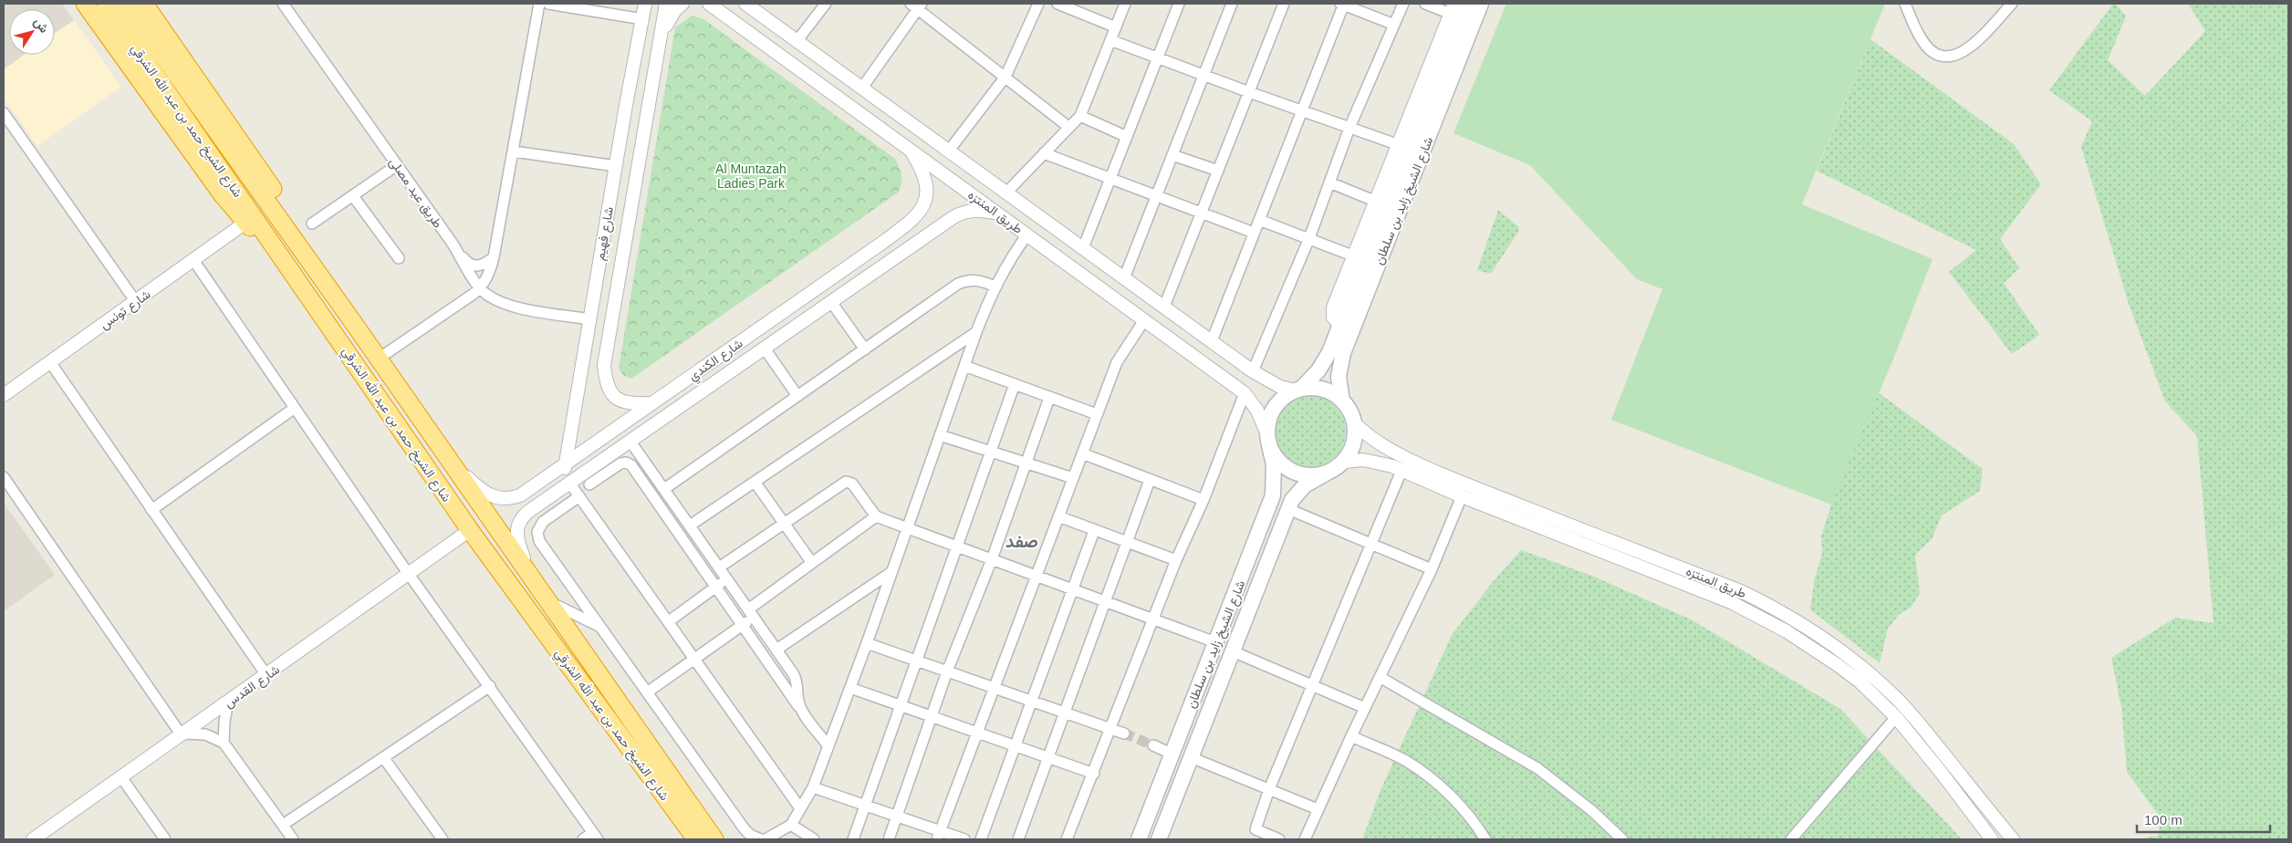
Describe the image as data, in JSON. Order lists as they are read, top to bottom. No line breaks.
{"streets":{"highway":["شارع الشيخ حمد بن عبد الله الشرقي"],"main road":["شارع الشيخ زايد بن سلطان"],"street":["طريق عيد مصلى","طريق المنتزه","شارع فهيم","شارع تونس","شارع الكندي","شارع القدس"]},"crossings":[["شارع الشيخ حمد بن عبد الله الشرقي","شارع الكندي"],["شارع الشيخ حمد بن عبد الله الشرقي","شارع القدس"],["طريق عيد مصلى","شارع فهيم"],["شارع الشيخ زايد بن سلطان","طريق المنتزه"],["طريق المنتزه","شارع الكندي"],["شارع فهيم","شارع الكندي"]],"districts":["صفد"],"parks":["Al Muntazah Ladies Park"],"scale_bar":"100 m","north":"top right"}
